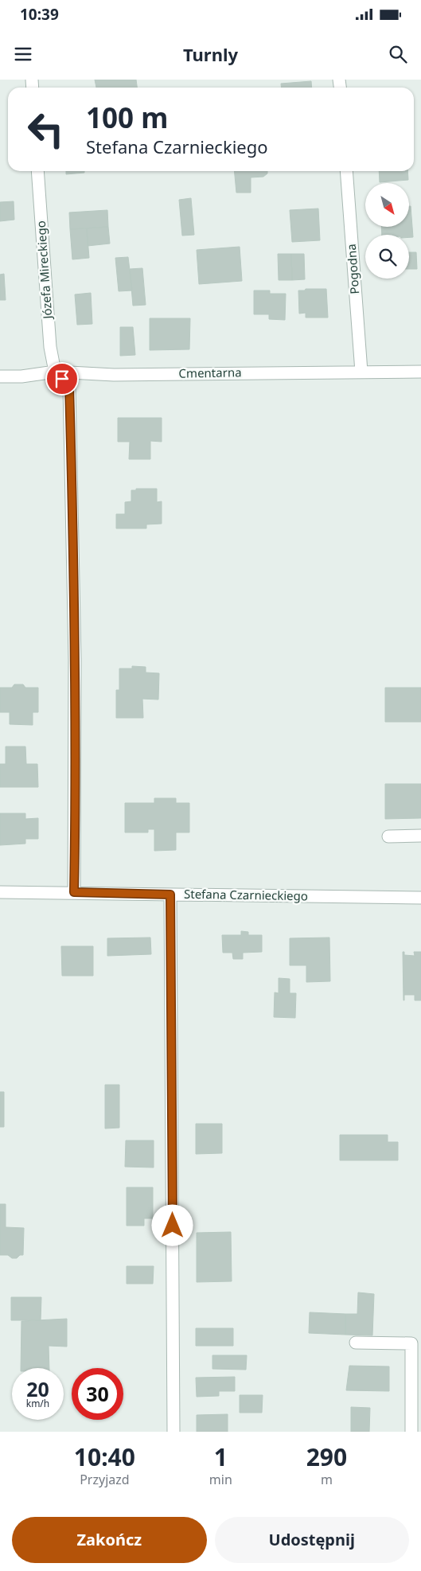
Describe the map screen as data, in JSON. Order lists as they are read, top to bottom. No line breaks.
{"streets":{"street":["Pogodna","Józefa Mireckiego","Cmentarna","Stefana Czarnieckiego"]},"crossings":[["Pogodna","Cmentarna"],["Józefa Mireckiego","Cmentarna"]],"north":"bottom right","page":{"status":"10:39","header":"Turnly","turn":["100 m","Stefana Czarnieckiego"],"speed":"20 km/h","limit":"30","eta":["10:40","Przyjazd","1","min","290","m"],"buttons":["Zakończ","Udostępnij"]}}
